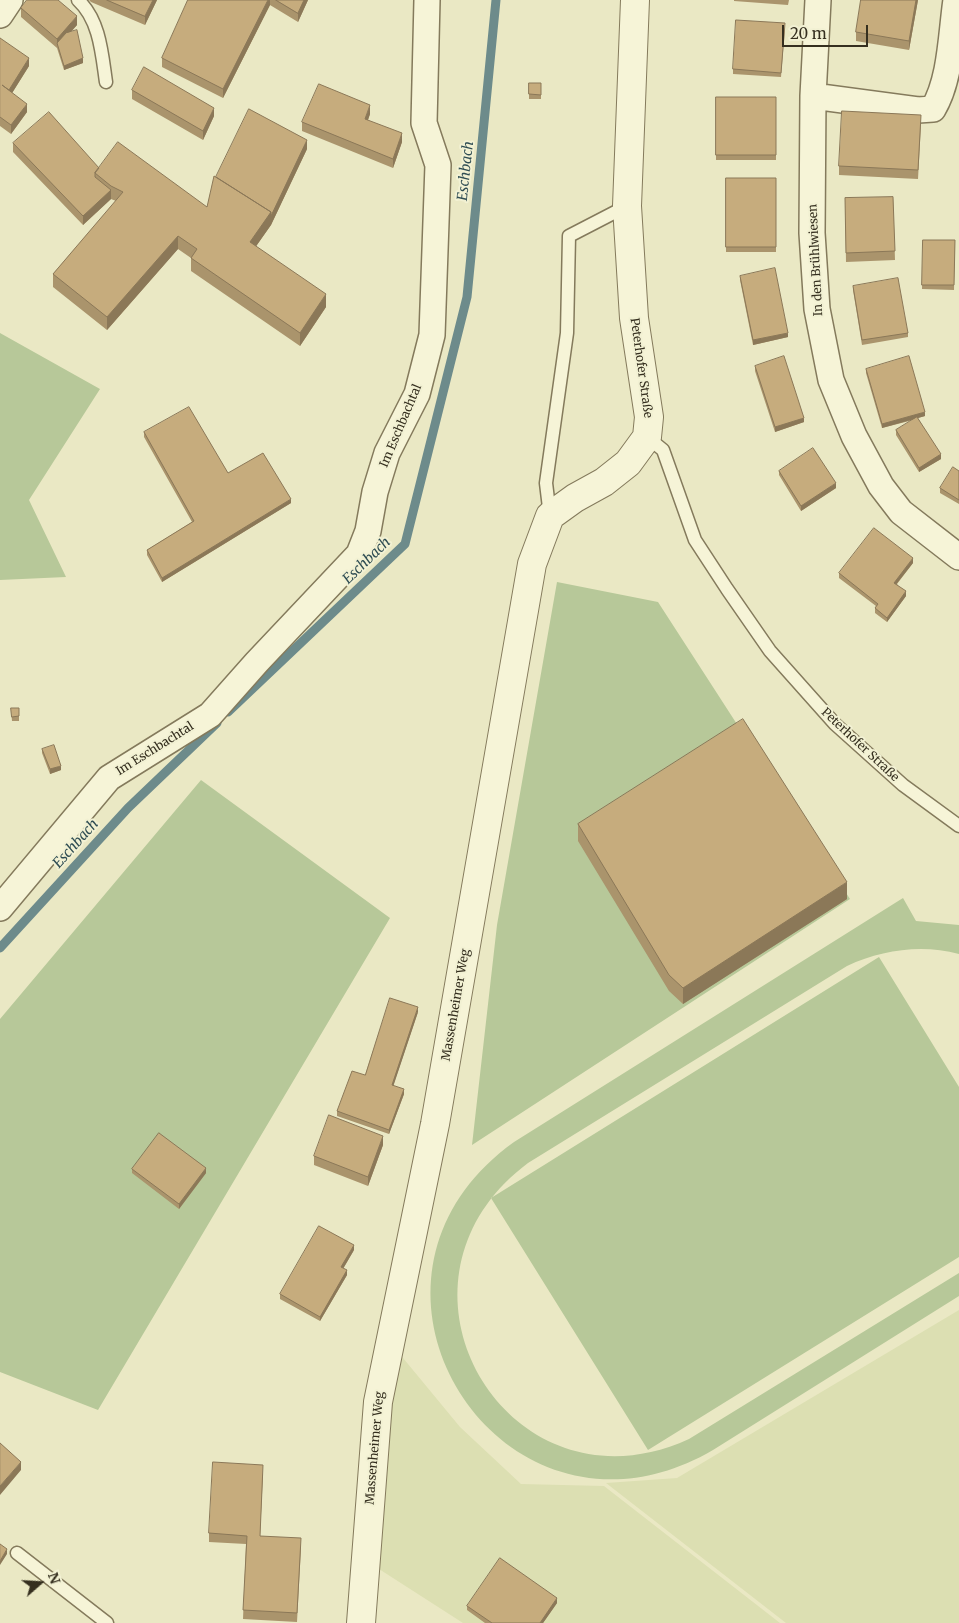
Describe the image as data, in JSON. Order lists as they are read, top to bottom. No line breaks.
{"streets":{"street":["In den Brühlwiesen","Peterhofer Straße","Im Eschbachtal","Massenheimer Weg"]},"water":["Eschbach"],"scale_bar":"20 m","north":"right"}
